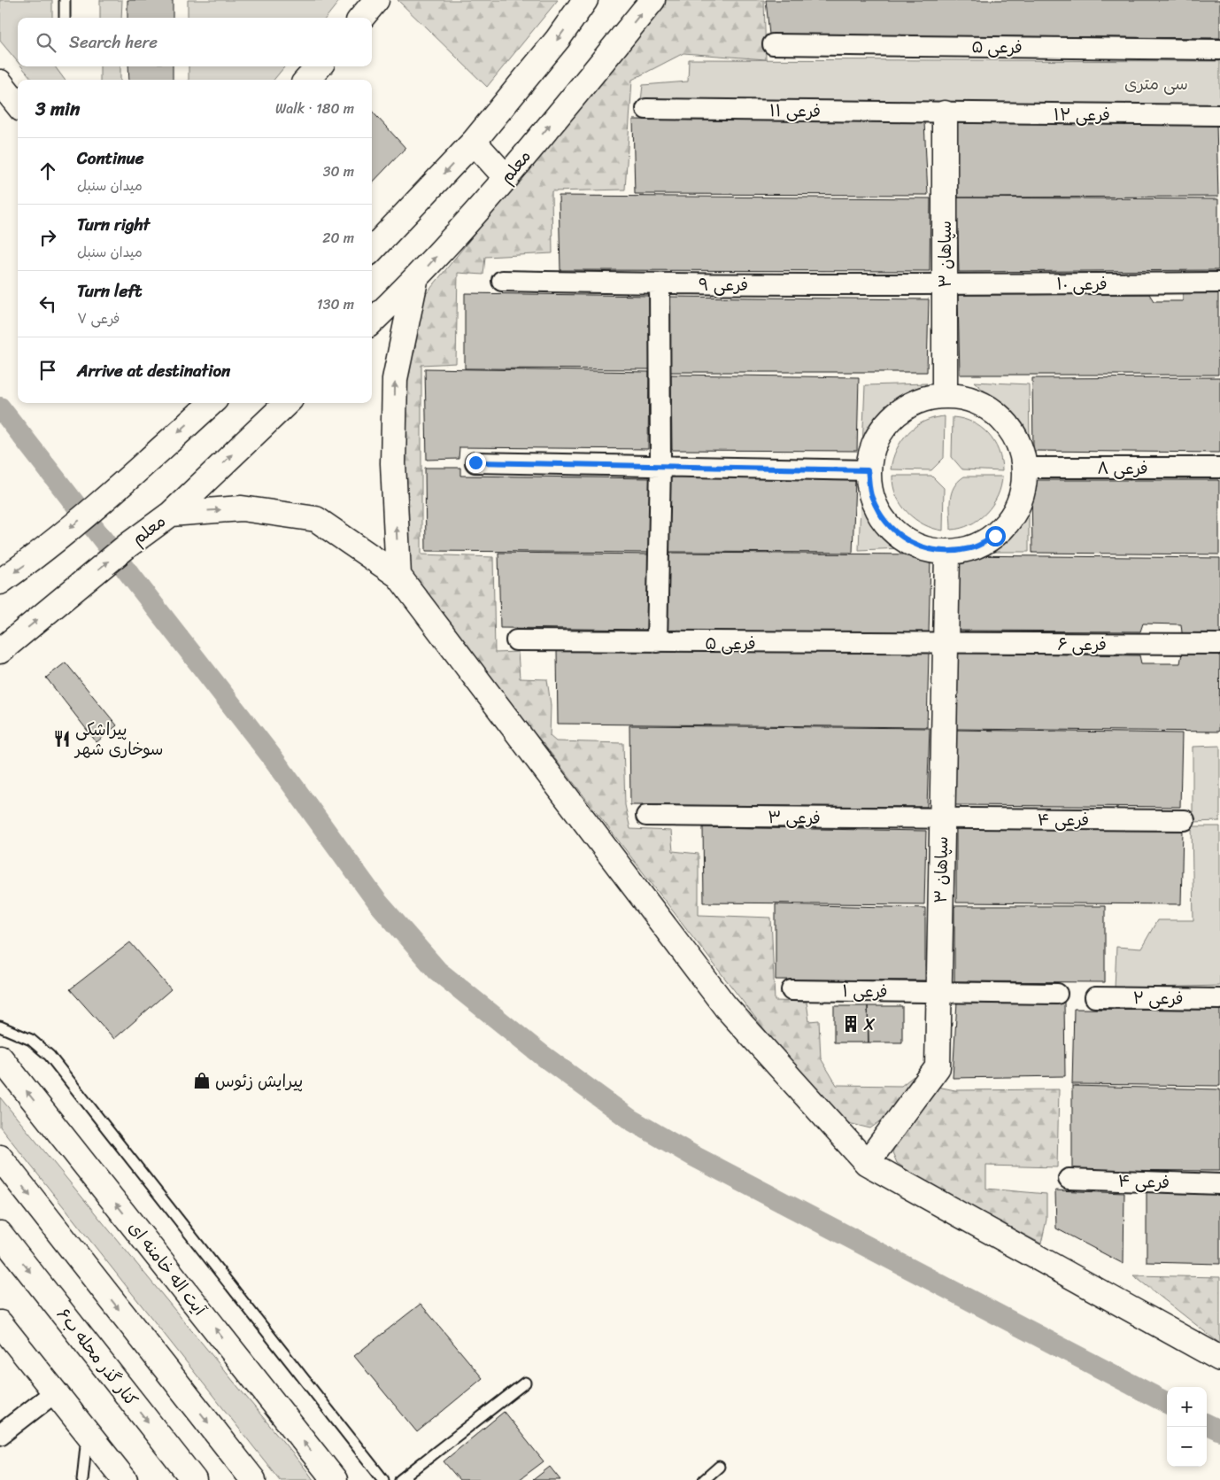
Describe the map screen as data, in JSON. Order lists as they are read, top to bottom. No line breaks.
{"streets":{"street":["فرعی ۵","فرعی ۱۱","فرعی ۱۲","معلم","سپاهان ۳","فرعی ۱۰","فرعی ۹","فرعی ۸","فرعی ۶","فرعی ۳","فرعی ۴","فرعی ۱","فرعی ۲","آیت اله خامنه ای","کنار گذر محله ب۶"]},"crossings":[["فرعی ۵","سپاهان ۳"],["فرعی ۵","فرعی ۶"],["فرعی ۱۱","فرعی ۱۲"],["فرعی ۱۱","سپاهان ۳"],["فرعی ۱۲","سپاهان ۳"],["سپاهان ۳","فرعی ۱۰"],["سپاهان ۳","فرعی ۹"],["سپاهان ۳","فرعی ۸"],["سپاهان ۳","فرعی ۶"],["سپاهان ۳","فرعی ۳"],["سپاهان ۳","فرعی ۴"],["سپاهان ۳","فرعی ۱"],["فرعی ۱۰","فرعی ۹"],["فرعی ۳","فرعی ۴"]],"parks":["سی متری"],"places":{"restaurant":["پیراشکی سوخاری شهر"],"building":["X"],"shop":["پیرایش زئوس"]},"page":{"search":"Search here","heading":["3 min","Walk · 180 m"],"list":[["Continue","میدان سنبل","30 m"],["Turn right","میدان سنبل","20 m"],["Turn left","فرعی ۷","130 m"],"Arrive at destination"],"map_buttons":["+","−"]}}
